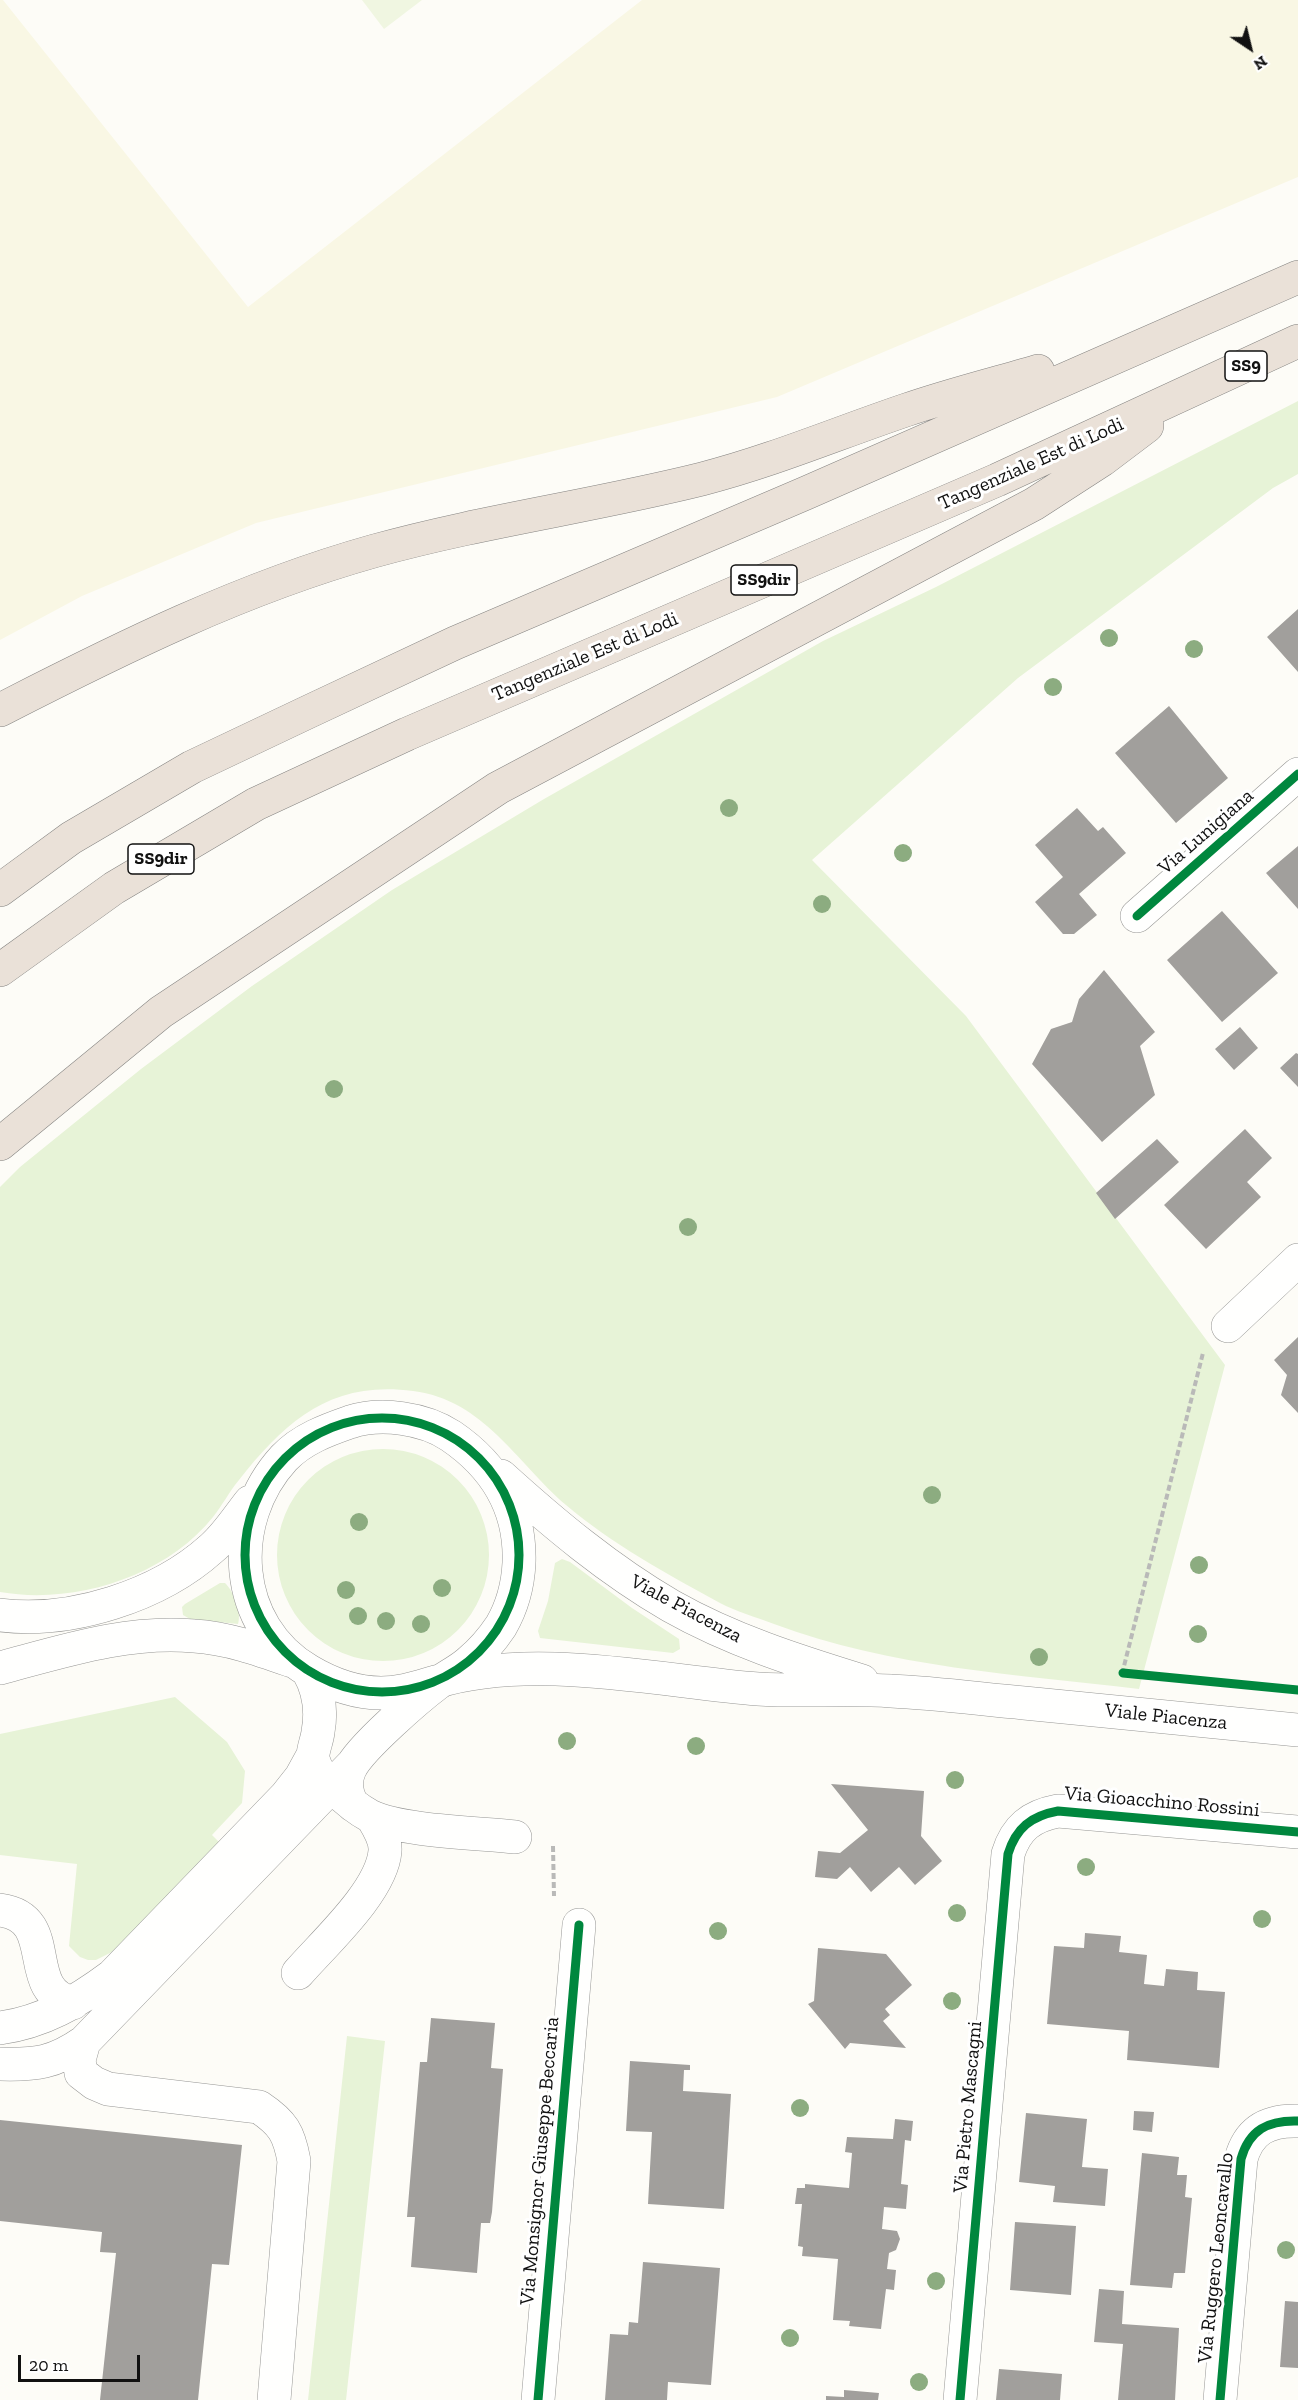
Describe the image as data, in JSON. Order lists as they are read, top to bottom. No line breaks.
{"streets":{"highway":["SS9","Tangenziale Est di Lodi","SS9dir"],"street":["Via Lunigiana","Viale Piacenza","Via Gioacchino Rossini","Via Pietro Mascagni","Via Monsignor Giuseppe Beccaria","Via Ruggero Leoncavallo"]},"crossings":[["SS9","Tangenziale Est di Lodi"],["Via Gioacchino Rossini","Via Pietro Mascagni"]],"scale_bar":"20 m","north":"bottom right"}
